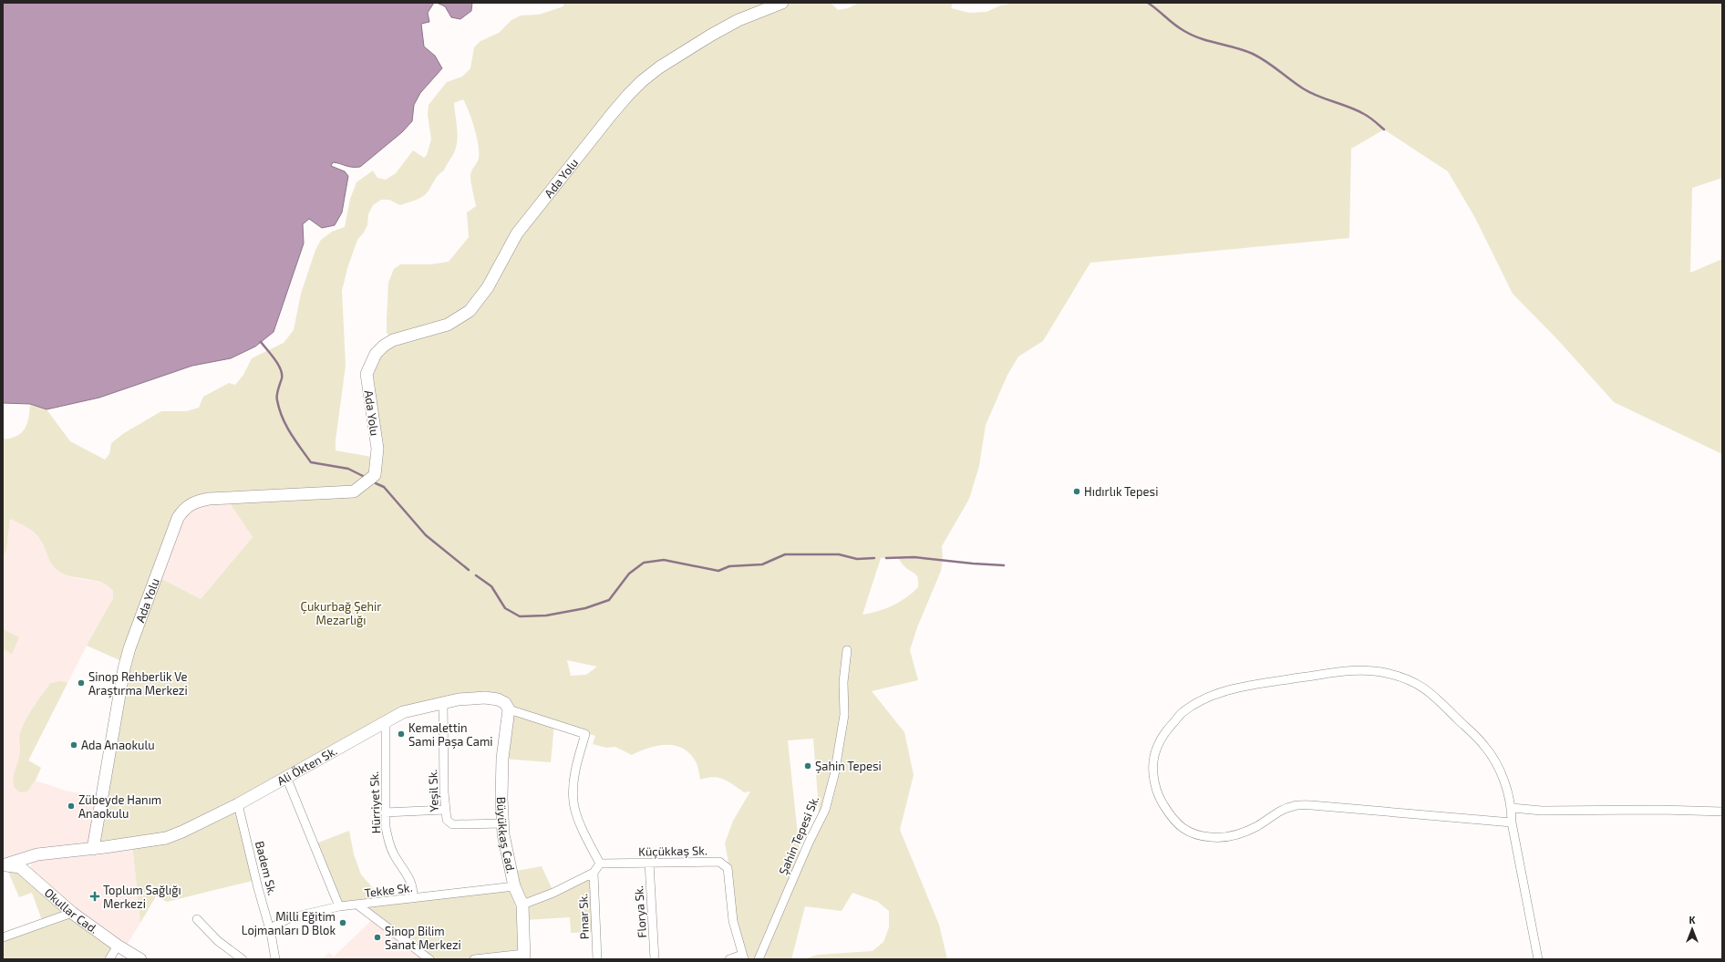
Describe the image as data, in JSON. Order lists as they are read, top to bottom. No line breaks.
{"streets":{"street":["Ada Yolu","Ali Ökten Sk.","Yeşil Sk.","Hürriyet Sk.","Büyükkaş Cad.","Şahin Tepesi Sk.","Küçükkaş Sk.","Badem Sk.","Tekke Sk.","Okullar Cad.","Florya Sk.","Pınar Sk."]},"crossings":[["Ada Yolu","Ali Ökten Sk."],["Ali Ökten Sk.","Yeşil Sk."],["Ali Ökten Sk.","Hürriyet Sk."],["Ali Ökten Sk.","Büyükkaş Cad."],["Ali Ökten Sk.","Badem Sk."],["Ali Ökten Sk.","Okullar Cad."],["Yeşil Sk.","Büyükkaş Cad."],["Hürriyet Sk.","Tekke Sk."],["Büyükkaş Cad.","Tekke Sk."],["Küçükkaş Sk.","Florya Sk."],["Badem Sk.","Tekke Sk."]],"parks":["Çukurbağ Şehir Mezarlığı"],"places":{"other":["Hıdırlık Tepesi","Sinop Rehberlik Ve Araştırma Merkezi","Kemalettin Sami Paşa Cami","Ada Anaokulu","Şahin Tepesi","Zübeyde Hanım Anaokulu","Milli Eğitim Lojmanları D Blok","Sinop Bilim Sanat Merkezi"],"health":["Toplum Sağlığı Merkezi"]},"north":"top"}
